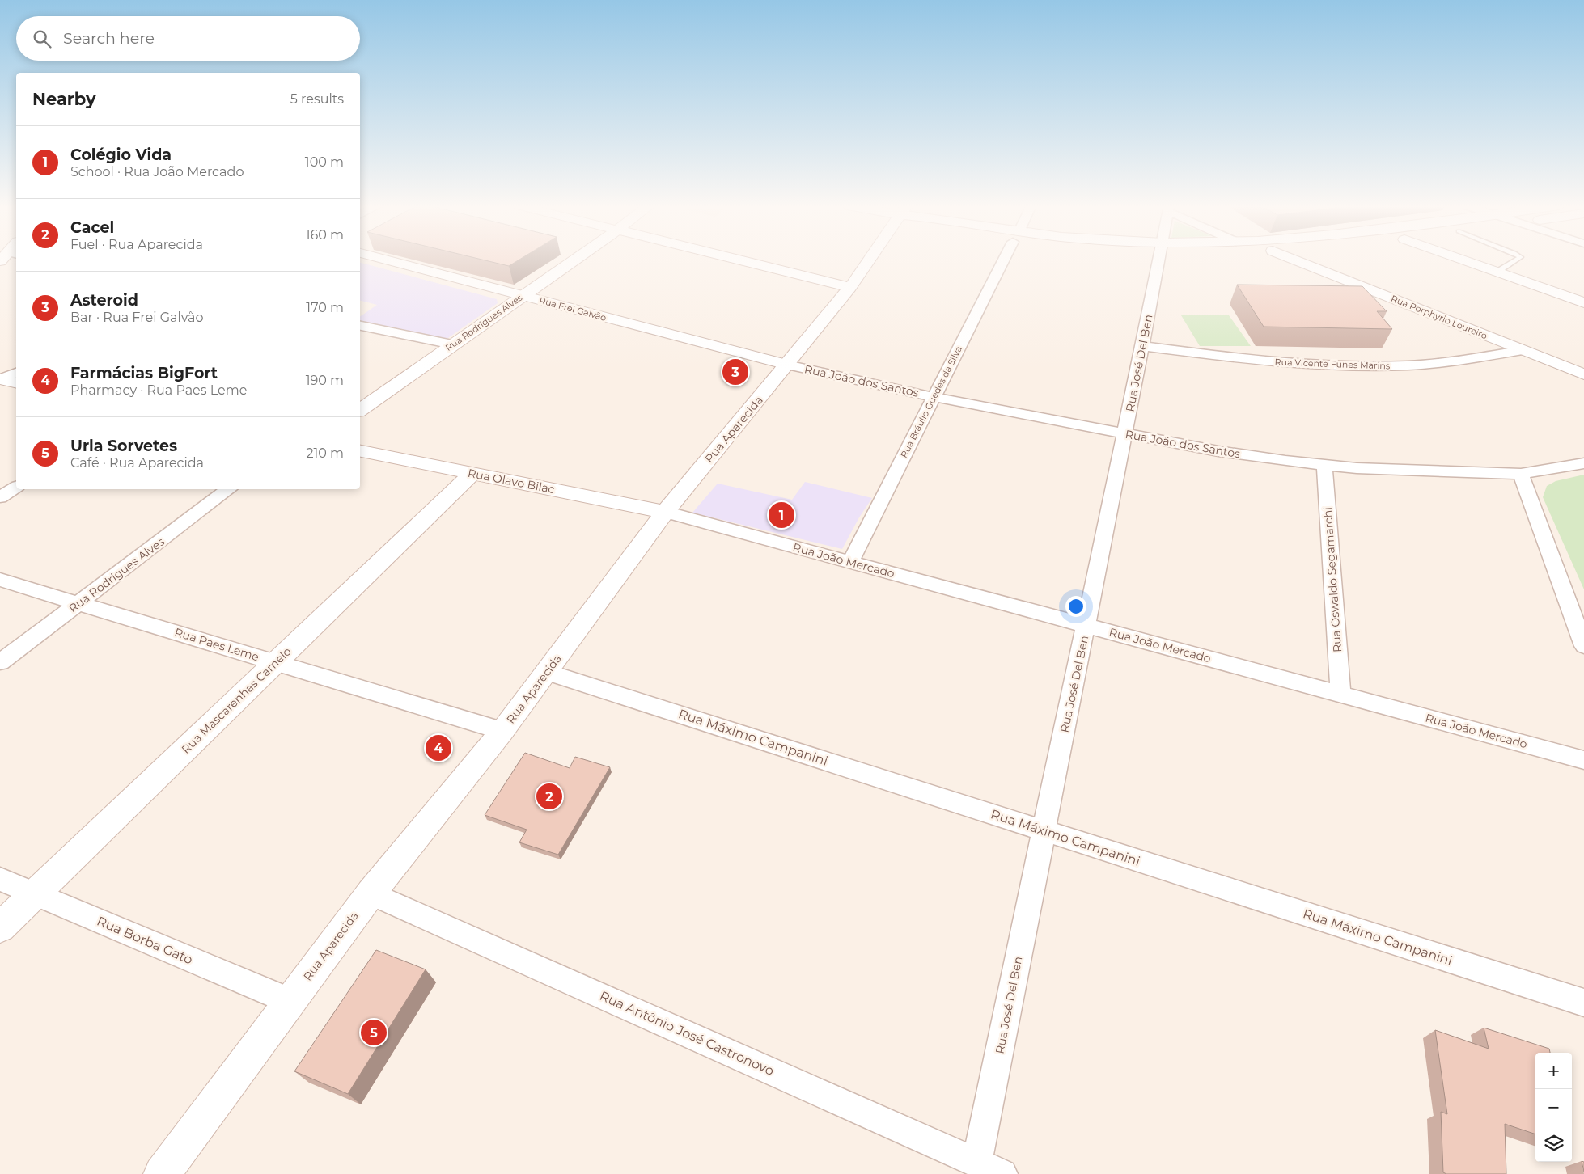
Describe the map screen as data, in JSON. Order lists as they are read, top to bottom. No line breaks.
{"streets":{"main road":["Rua Frei Galvão","Rua Porphyrio Loureiro","Rua Rodrigues Alves","Rua Aparecida","Rua Olavo Bilac","Rua Mascarenhas Camelo"],"street":["Rua José Del Ben","Rua Vicente Funes Marins","Rua João dos Santos","Rua Bráulio Guedes da Silva","Rua João Mercado","Rua Oswaldo Segamarchi","Rua Paes Leme","Rua Máximo Campanini","Rua Borba Gato","Rua Antônio José Castronovo"]},"crossings":[["Rua Frei Galvão","Rua Rodrigues Alves"],["Rua Frei Galvão","Rua João dos Santos"],["Rua Frei Galvão","Rua Aparecida"],["Rua Porphyrio Loureiro","Rua Vicente Funes Marins"],["Rua Rodrigues Alves","Rua Paes Leme"],["Rua José Del Ben","Rua Vicente Funes Marins"],["Rua José Del Ben","Rua João dos Santos"],["Rua José Del Ben","Rua João Mercado"],["Rua José Del Ben","Rua Máximo Campanini"],["Rua José Del Ben","Rua Antônio José Castronovo"],["Rua João dos Santos","Rua Bráulio Guedes da Silva"],["Rua João dos Santos","Rua Aparecida"],["Rua João dos Santos","Rua Oswaldo Segamarchi"],["Rua Bráulio Guedes da Silva","Rua João Mercado"],["Rua Aparecida","Rua Olavo Bilac"],["Rua Aparecida","Rua João Mercado"],["Rua Aparecida","Rua Paes Leme"],["Rua Aparecida","Rua Máximo Campanini"],["Rua Aparecida","Rua Borba Gato"],["Rua Aparecida","Rua Antônio José Castronovo"],["Rua Olavo Bilac","Rua João Mercado"],["Rua Olavo Bilac","Rua Mascarenhas Camelo"],["Rua João Mercado","Rua Oswaldo Segamarchi"],["Rua Paes Leme","Rua Mascarenhas Camelo"],["Rua Mascarenhas Camelo","Rua Borba Gato"]],"page":{"search":"Search here","heading":["Nearby","5 results"],"list":[{"mark":"1","name":"Colégio Vida","note":"School · Rua João Mercado","value":"100 m"},{"mark":"2","name":"Cacel","note":"Fuel · Rua Aparecida","value":"160 m"},{"mark":"3","name":"Asteroid","note":"Bar · Rua Frei Galvão","value":"170 m"},{"mark":"4","name":"Farmácias BigFort","note":"Pharmacy · Rua Paes Leme","value":"190 m"},{"mark":"5","name":"Urla Sorvetes","note":"Café · Rua Aparecida","value":"210 m"}],"pins":["3","1","4","2","5"],"map_buttons":["+","−"]}}
